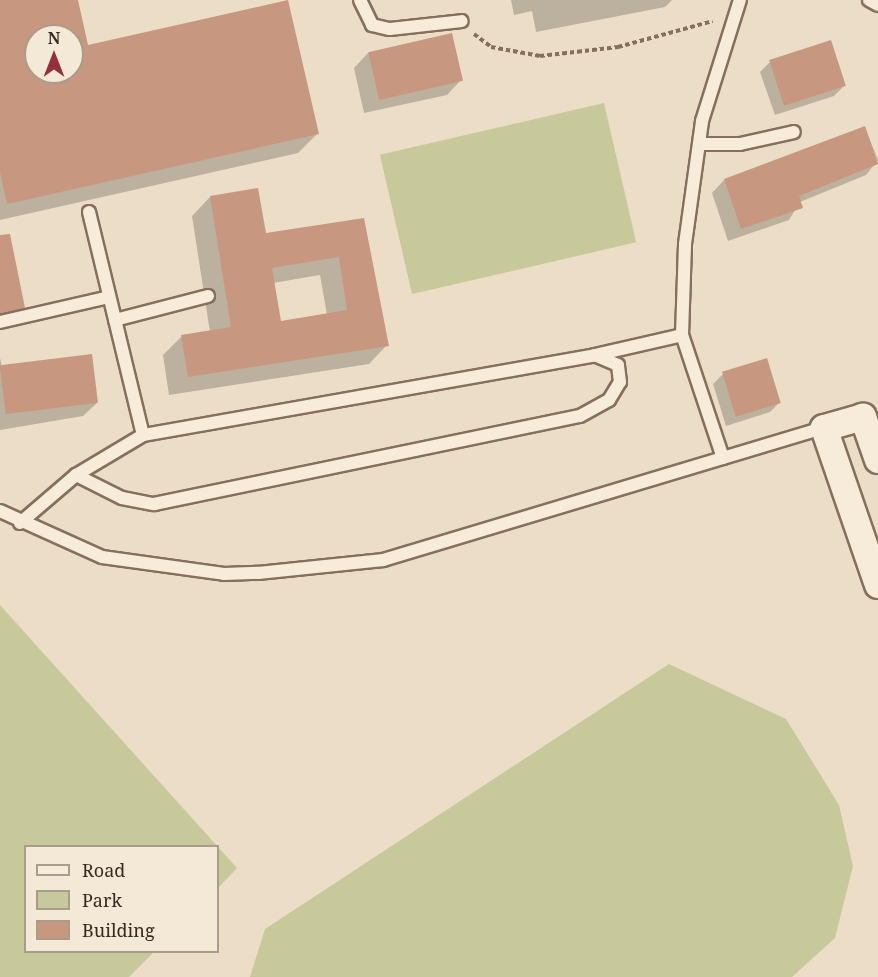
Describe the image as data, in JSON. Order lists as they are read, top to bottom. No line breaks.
{"legend":["Road","Park","Building"],"north":"top"}
